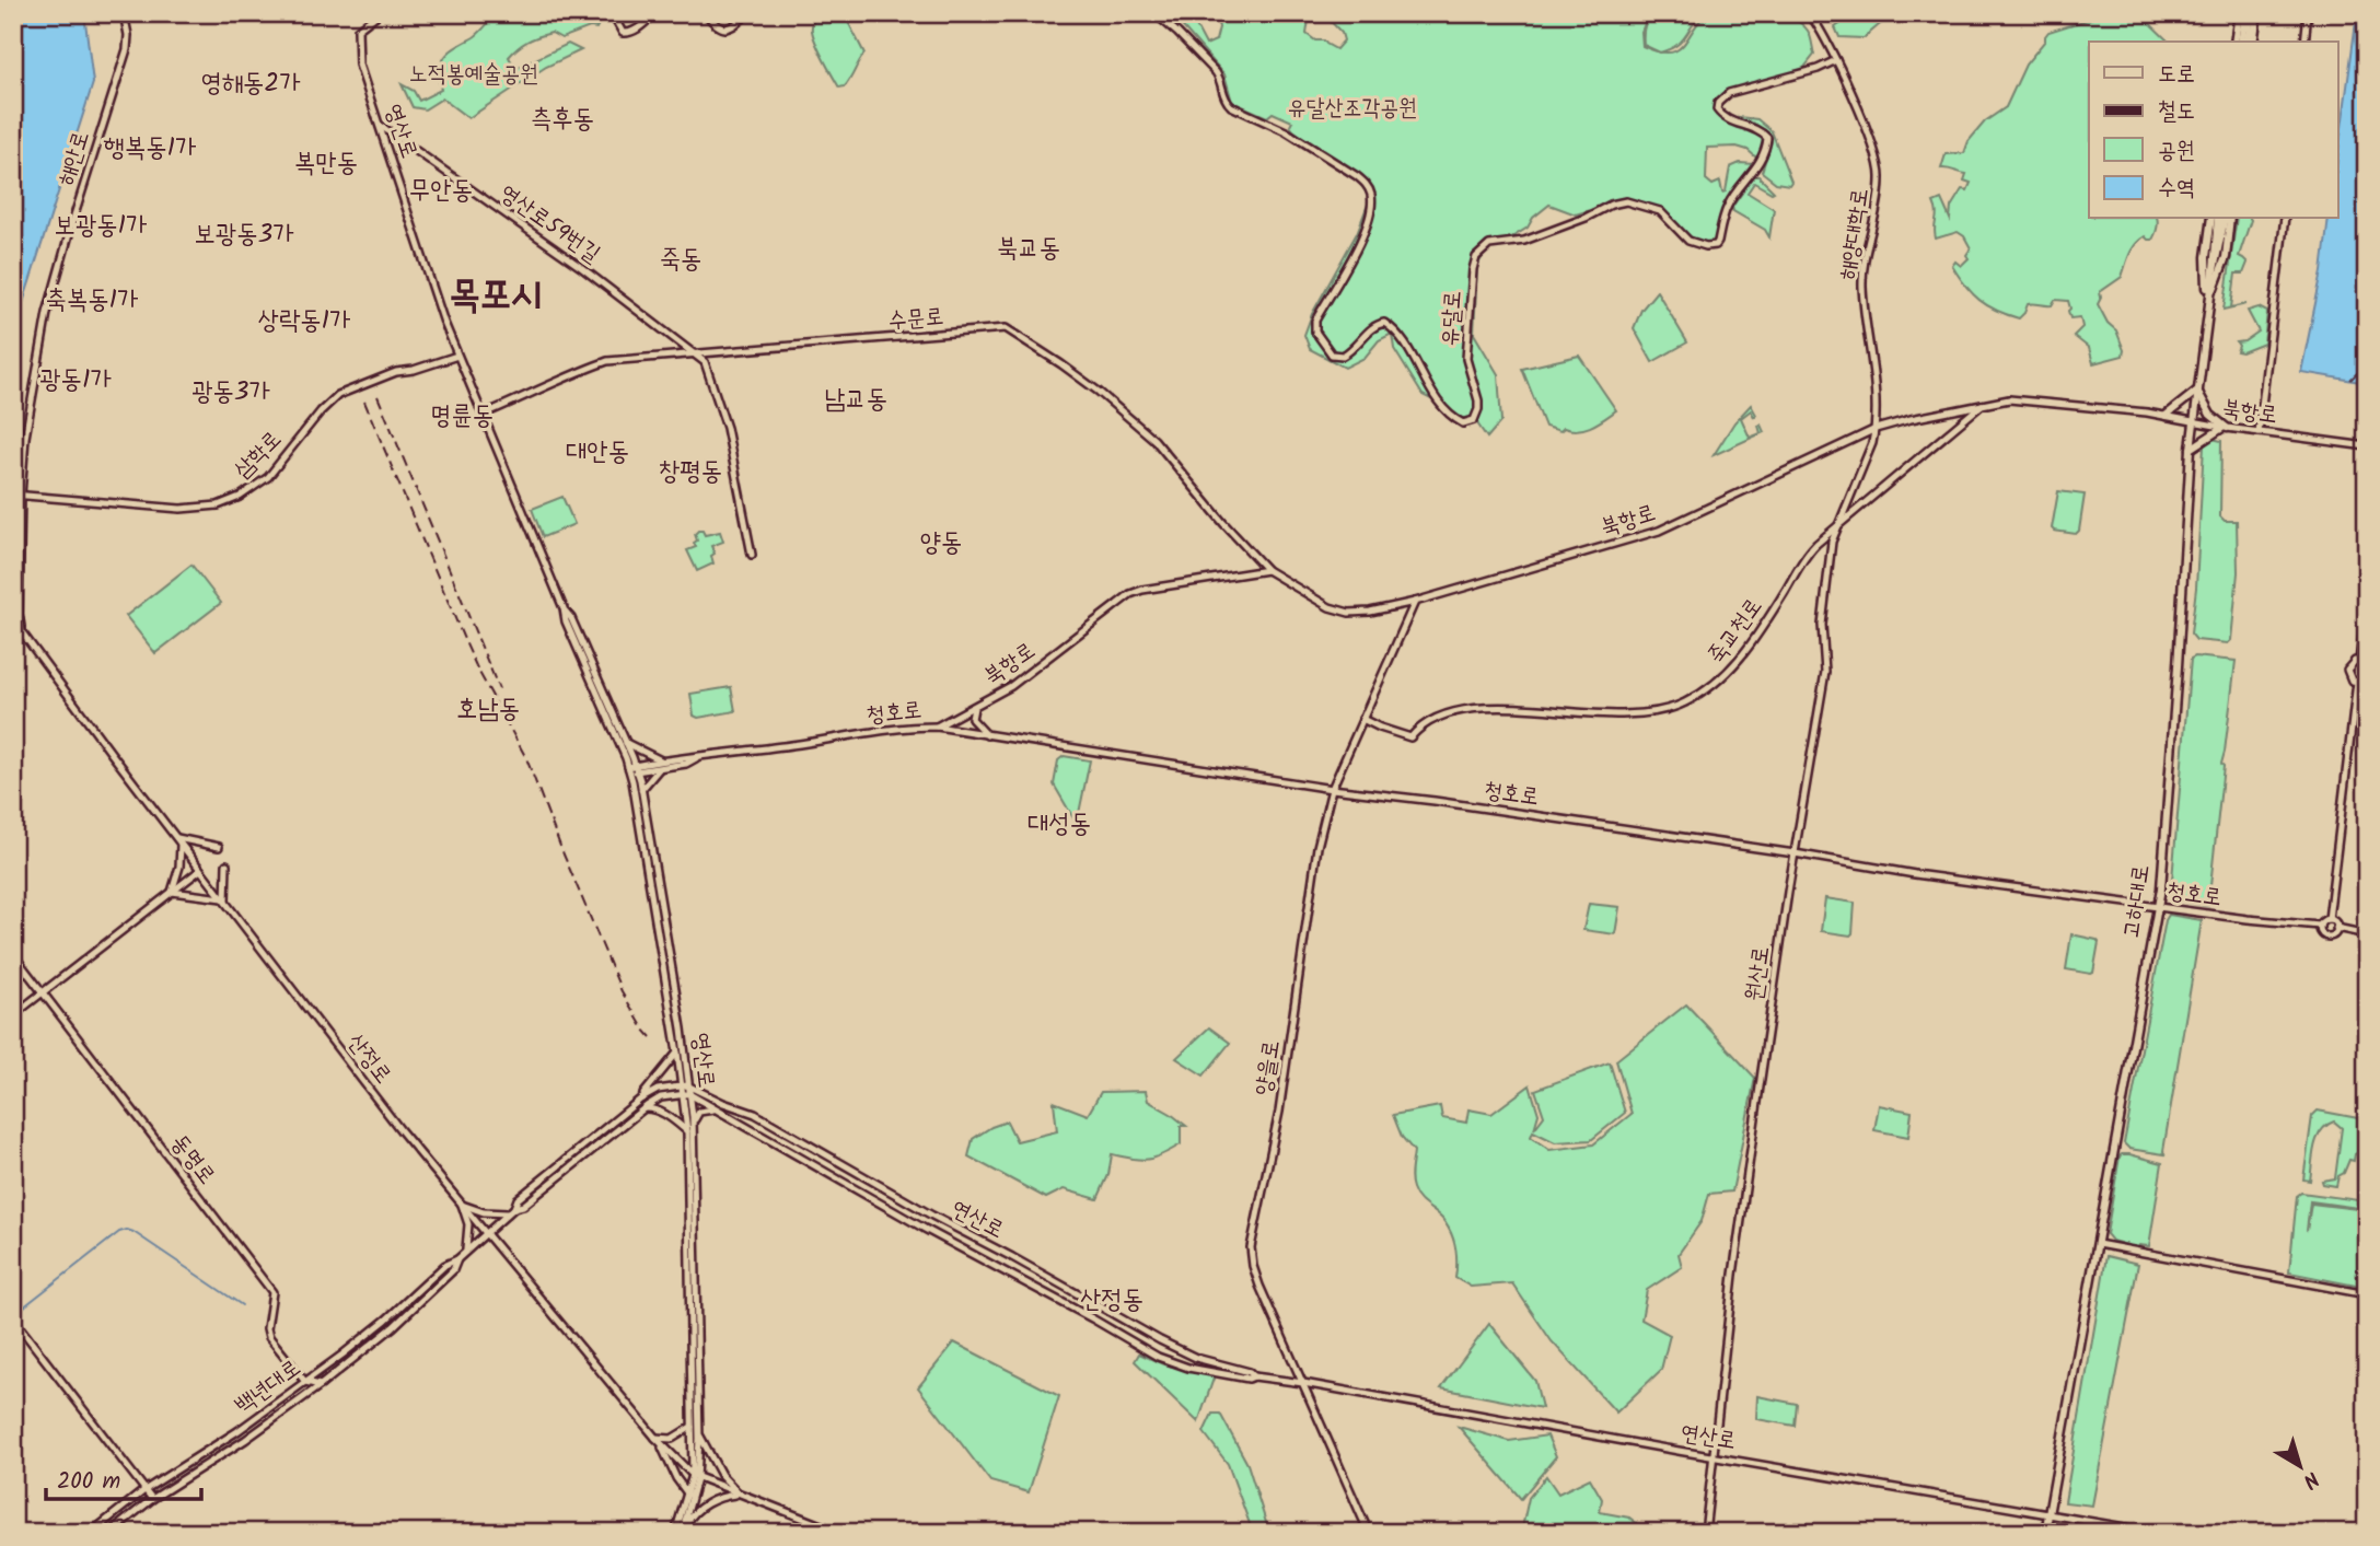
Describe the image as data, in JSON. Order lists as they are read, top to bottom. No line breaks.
{"streets":{"main road":["고하대로"],"street":["영산로","해안로","영산로59번길","해양대학로","유달로","수문로","북항로","삼학로","죽교천로","청호로","원산로","산정로","양을로","동명로","연산로","백년대로"]},"crossings":[["영산로","영산로59번길"],["영산로","수문로"],["영산로","삼학로"],["영산로","청호로"],["영산로","산정로"],["영산로","연산로"],["영산로","백년대로"],["해안로","삼학로"],["해안로","산정로"],["영산로59번길","수문로"],["해양대학로","유달로"],["해양대학로","북항로"],["해양대학로","원산로"],["수문로","북항로"],["북항로","죽교천로"],["북항로","청호로"],["북항로","고하대로"],["북항로","원산로"],["북항로","양을로"],["삼학로","산정로"],["죽교천로","원산로"],["죽교천로","양을로"],["청호로","고하대로"],["청호로","원산로"],["청호로","양을로"],["고하대로","연산로"],["원산로","연산로"],["산정로","백년대로"],["양을로","연산로"],["동명로","백년대로"],["연산로","백년대로"]],"districts":["영해동2가","측후동","행복동1가","복만동","무안동","보광동1가","보광동3가","북교동","죽동","목포시","축복동1가","상락동1가","광동1가","광동3가","남교동","명륜동","대안동","창평동","양동","호남동","대성동","산정동"],"parks":["노적봉예술공원","유달산조각공원"],"legend":["도로","철도","공원","수역"],"scale_bar":"200 m","north":"bottom right"}
